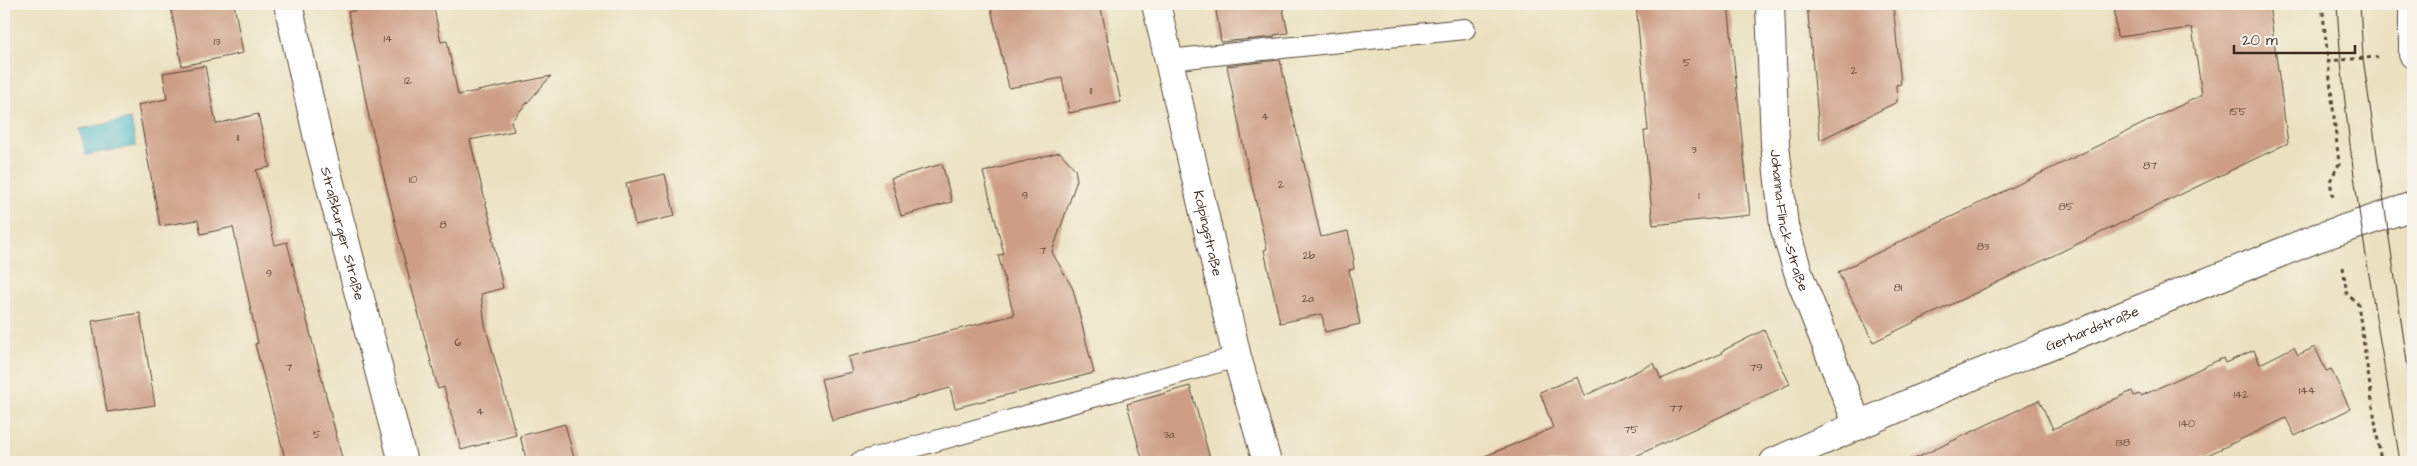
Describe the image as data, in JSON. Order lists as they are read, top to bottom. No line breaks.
{"streets":{"street":["Johanna-Flinck-Straße","Straßburger Straße","Kolpingstraße","Gerhardstraße"]},"crossings":[["Johanna-Flinck-Straße","Gerhardstraße"]],"house_numbers":["14","13","5","2","12","11","155","4","11","3","87","10","2","9","1","85","8","83","7","2b","9","81","2a","6","7","79","144","142","77","4","140","75","5","3a","138"],"scale_bar":"20 m"}
